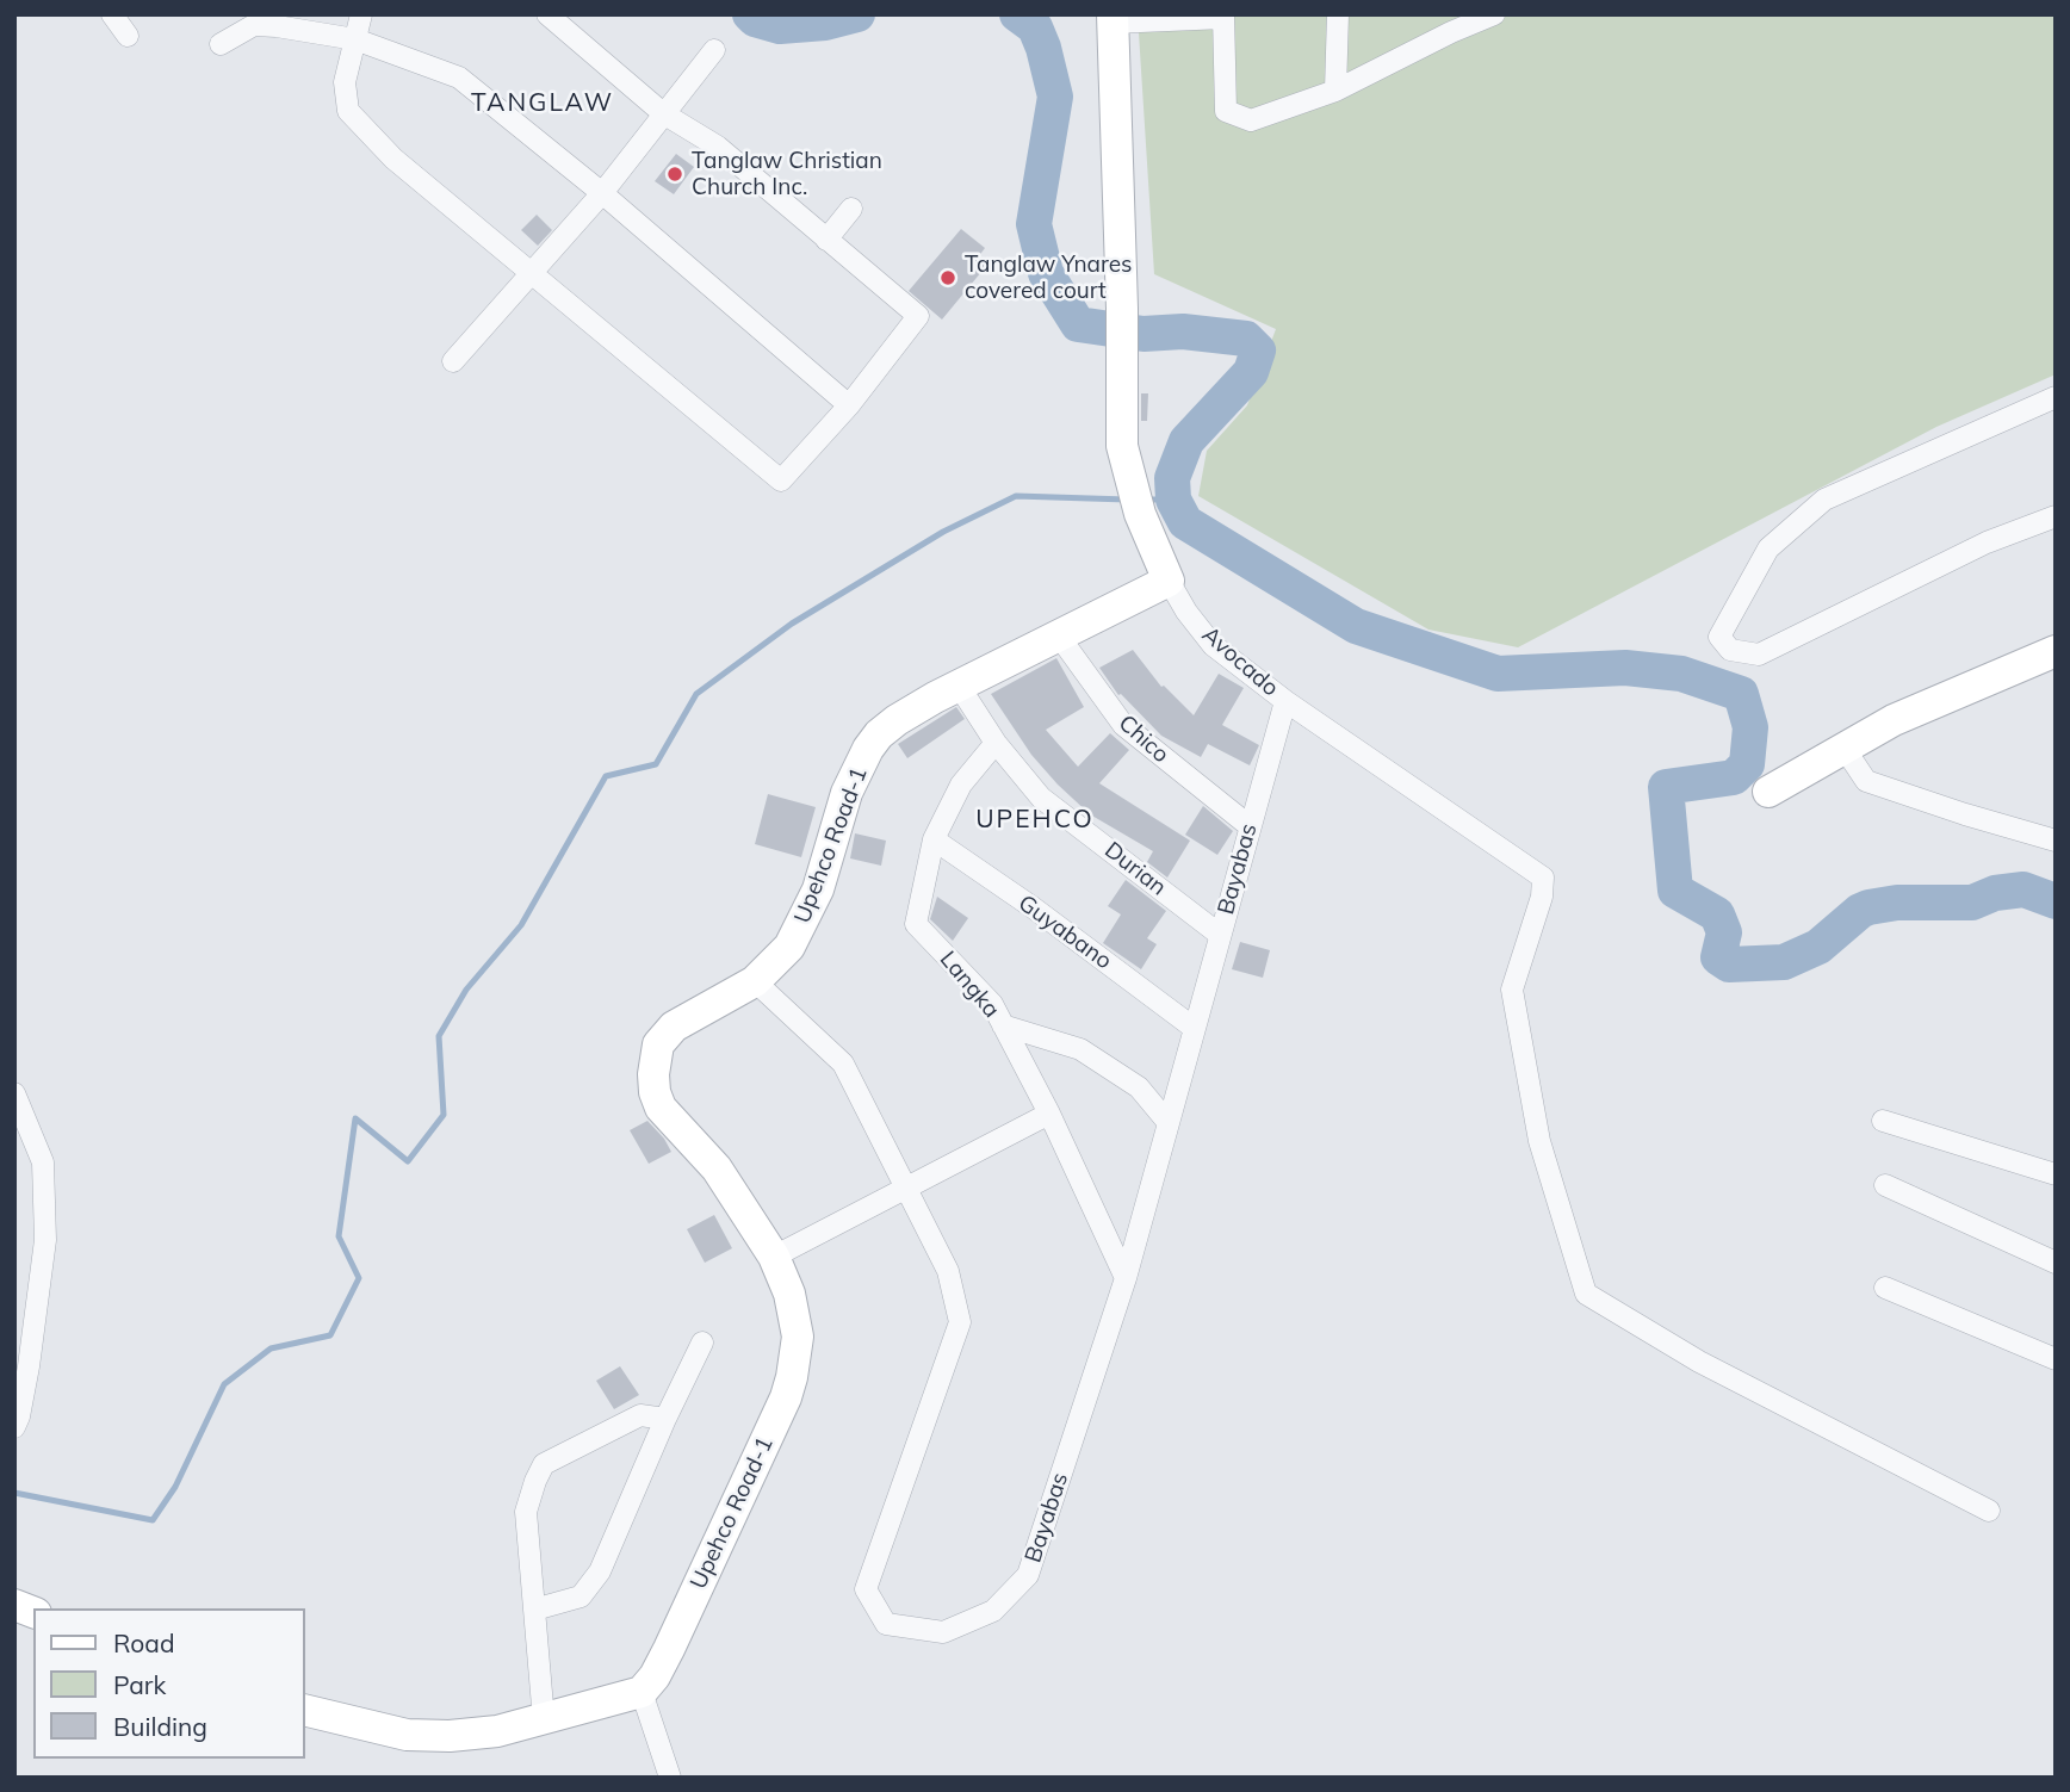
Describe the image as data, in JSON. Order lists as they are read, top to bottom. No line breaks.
{"streets":{"street":["Avocado","Chico","Upehco Road-1","Durian","Bayabas","Guyabano","Langka"]},"crossings":[["Avocado","Upehco Road-1"],["Avocado","Bayabas"],["Chico","Upehco Road-1"],["Chico","Bayabas"],["Upehco Road-1","Durian"],["Upehco Road-1","Bayabas"],["Durian","Bayabas"],["Durian","Langka"],["Bayabas","Guyabano"],["Bayabas","Langka"],["Guyabano","Langka"]],"districts":["TANGLAW","UPEHCO"],"places":["Tanglaw Christian Church Inc.","Tanglaw Ynares covered court"],"legend":["Road","Park","Building"]}
